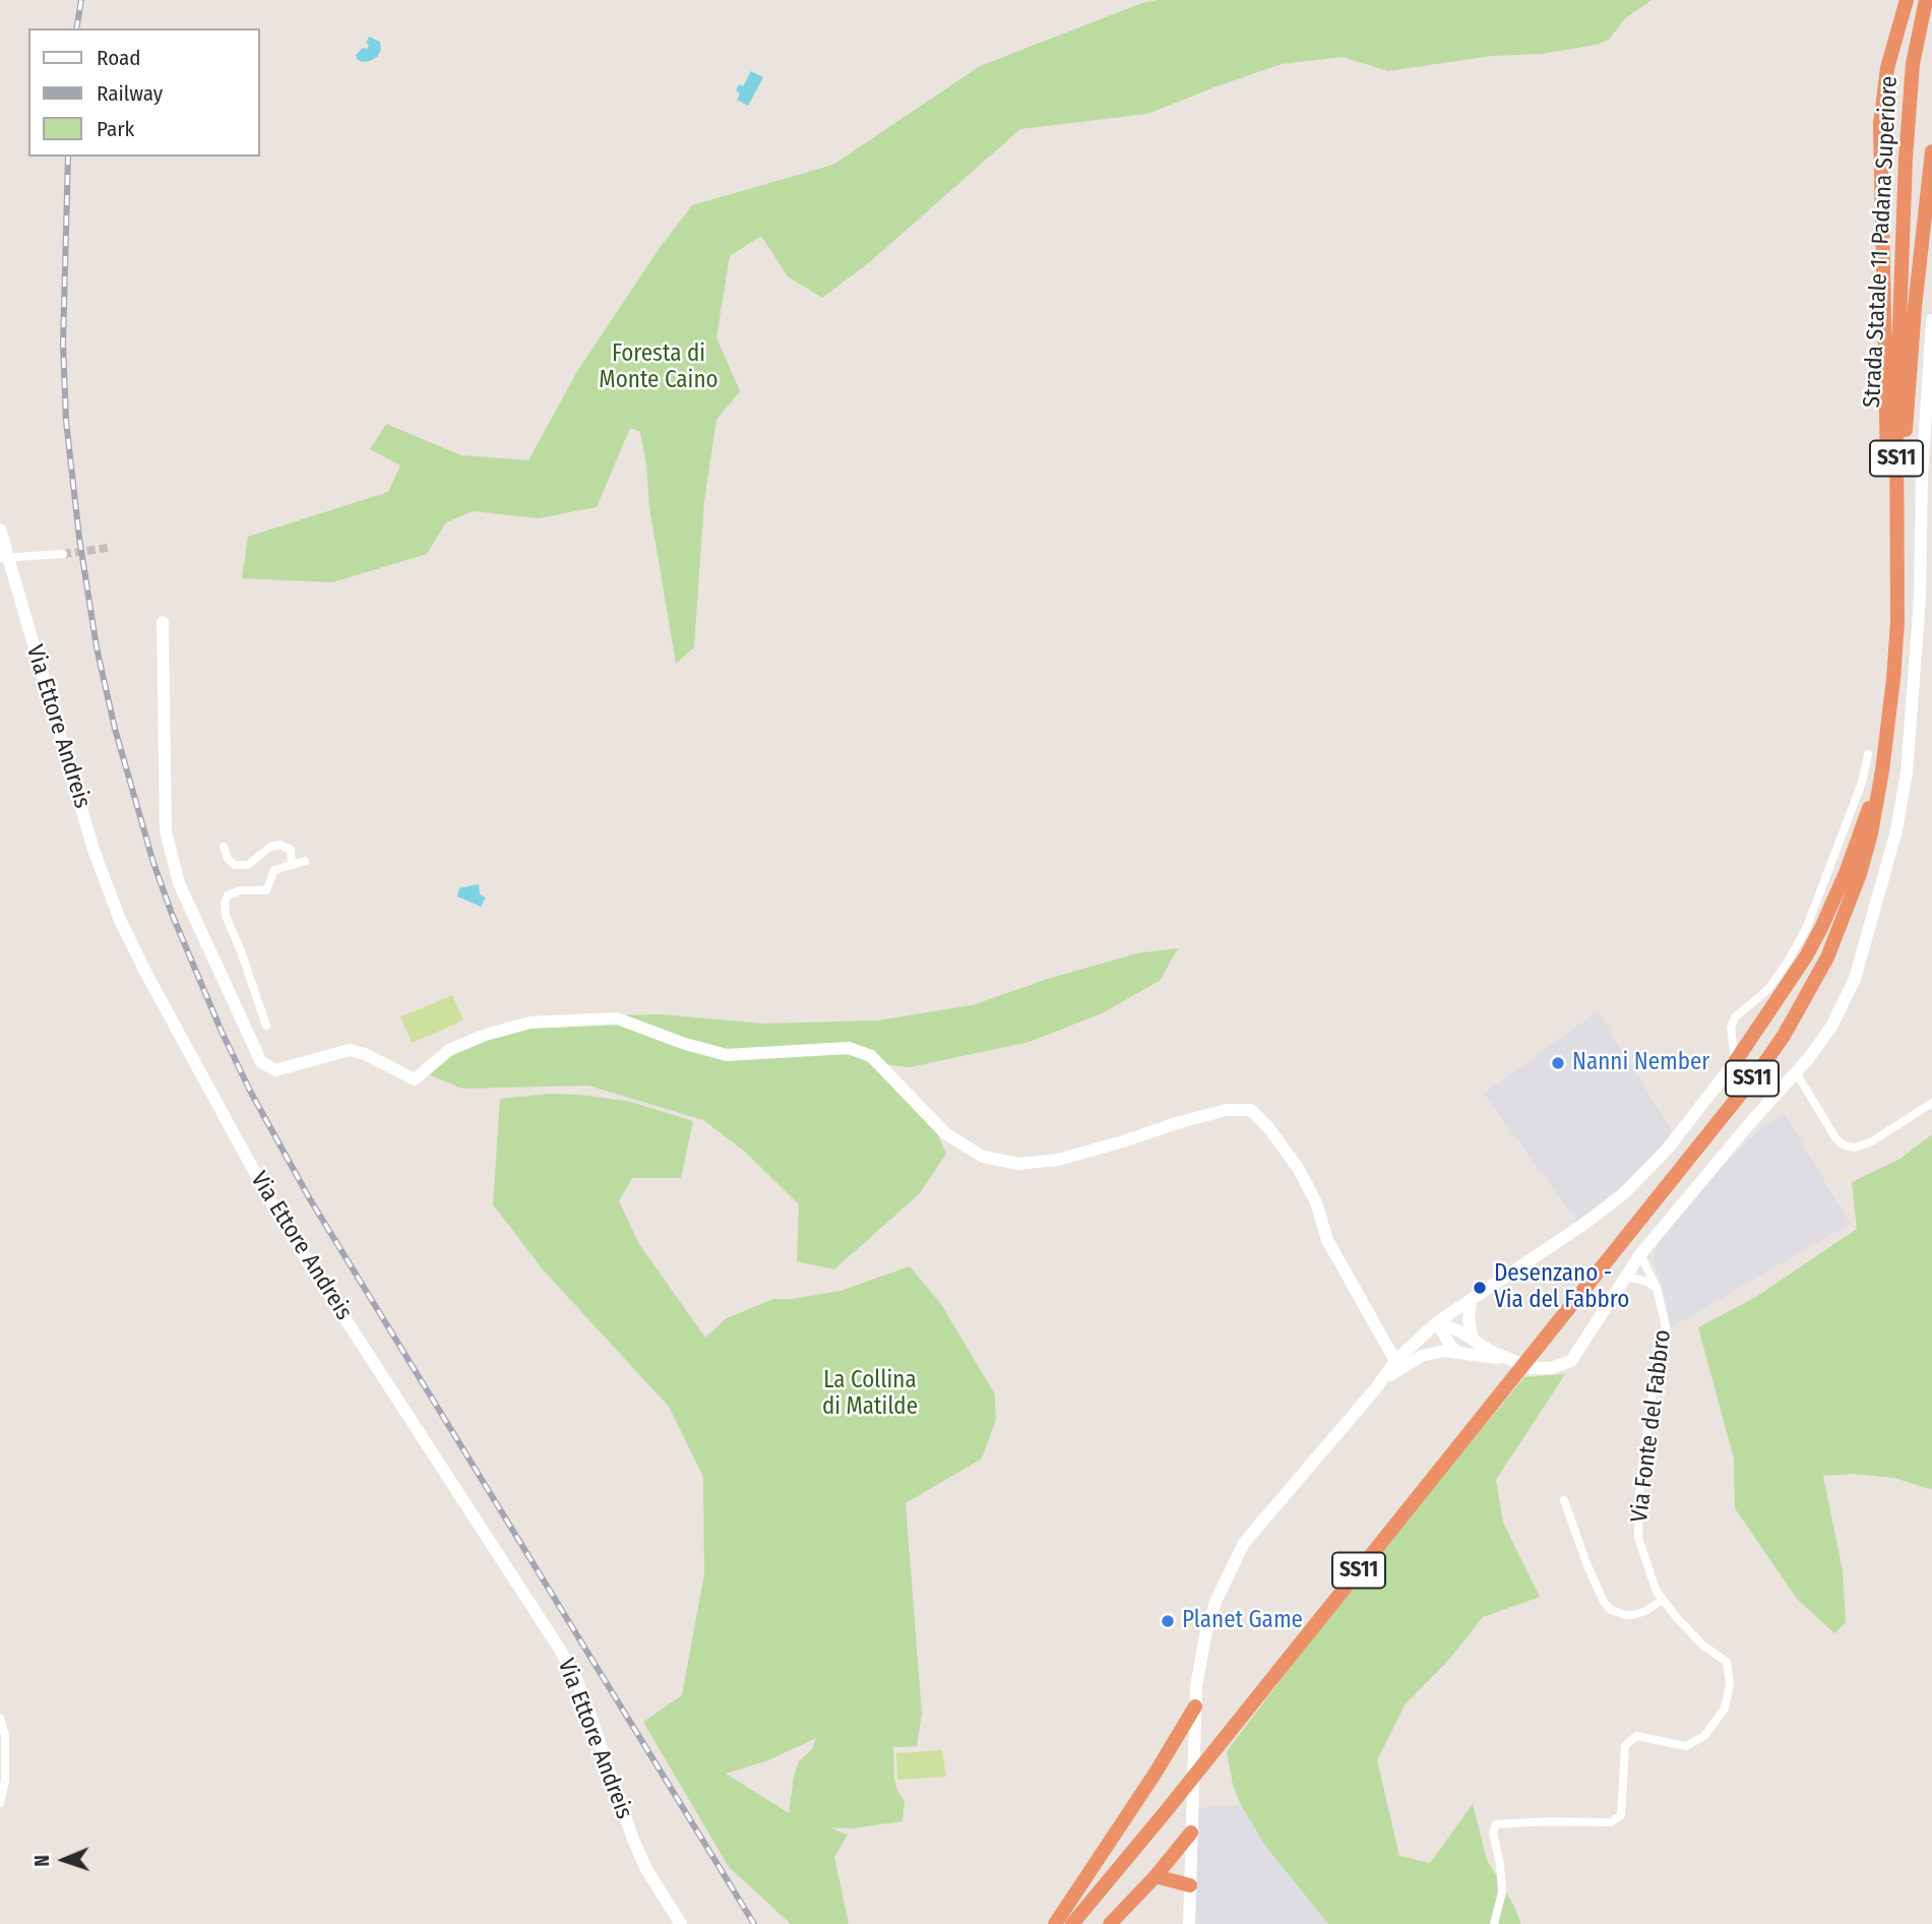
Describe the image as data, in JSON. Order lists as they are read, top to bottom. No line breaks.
{"streets":{"highway":["Strada Statale 11 Padana Superiore","SS11"],"street":["Via Ettore Andreis","Via Fonte del Fabbro"]},"parks":["Foresta di Monte Caino","La Collina di Matilde"],"places":["Nanni Nember","Desenzano - Via del Fabbro","Planet Game"],"legend":["Road","Railway","Park"],"north":"left"}
